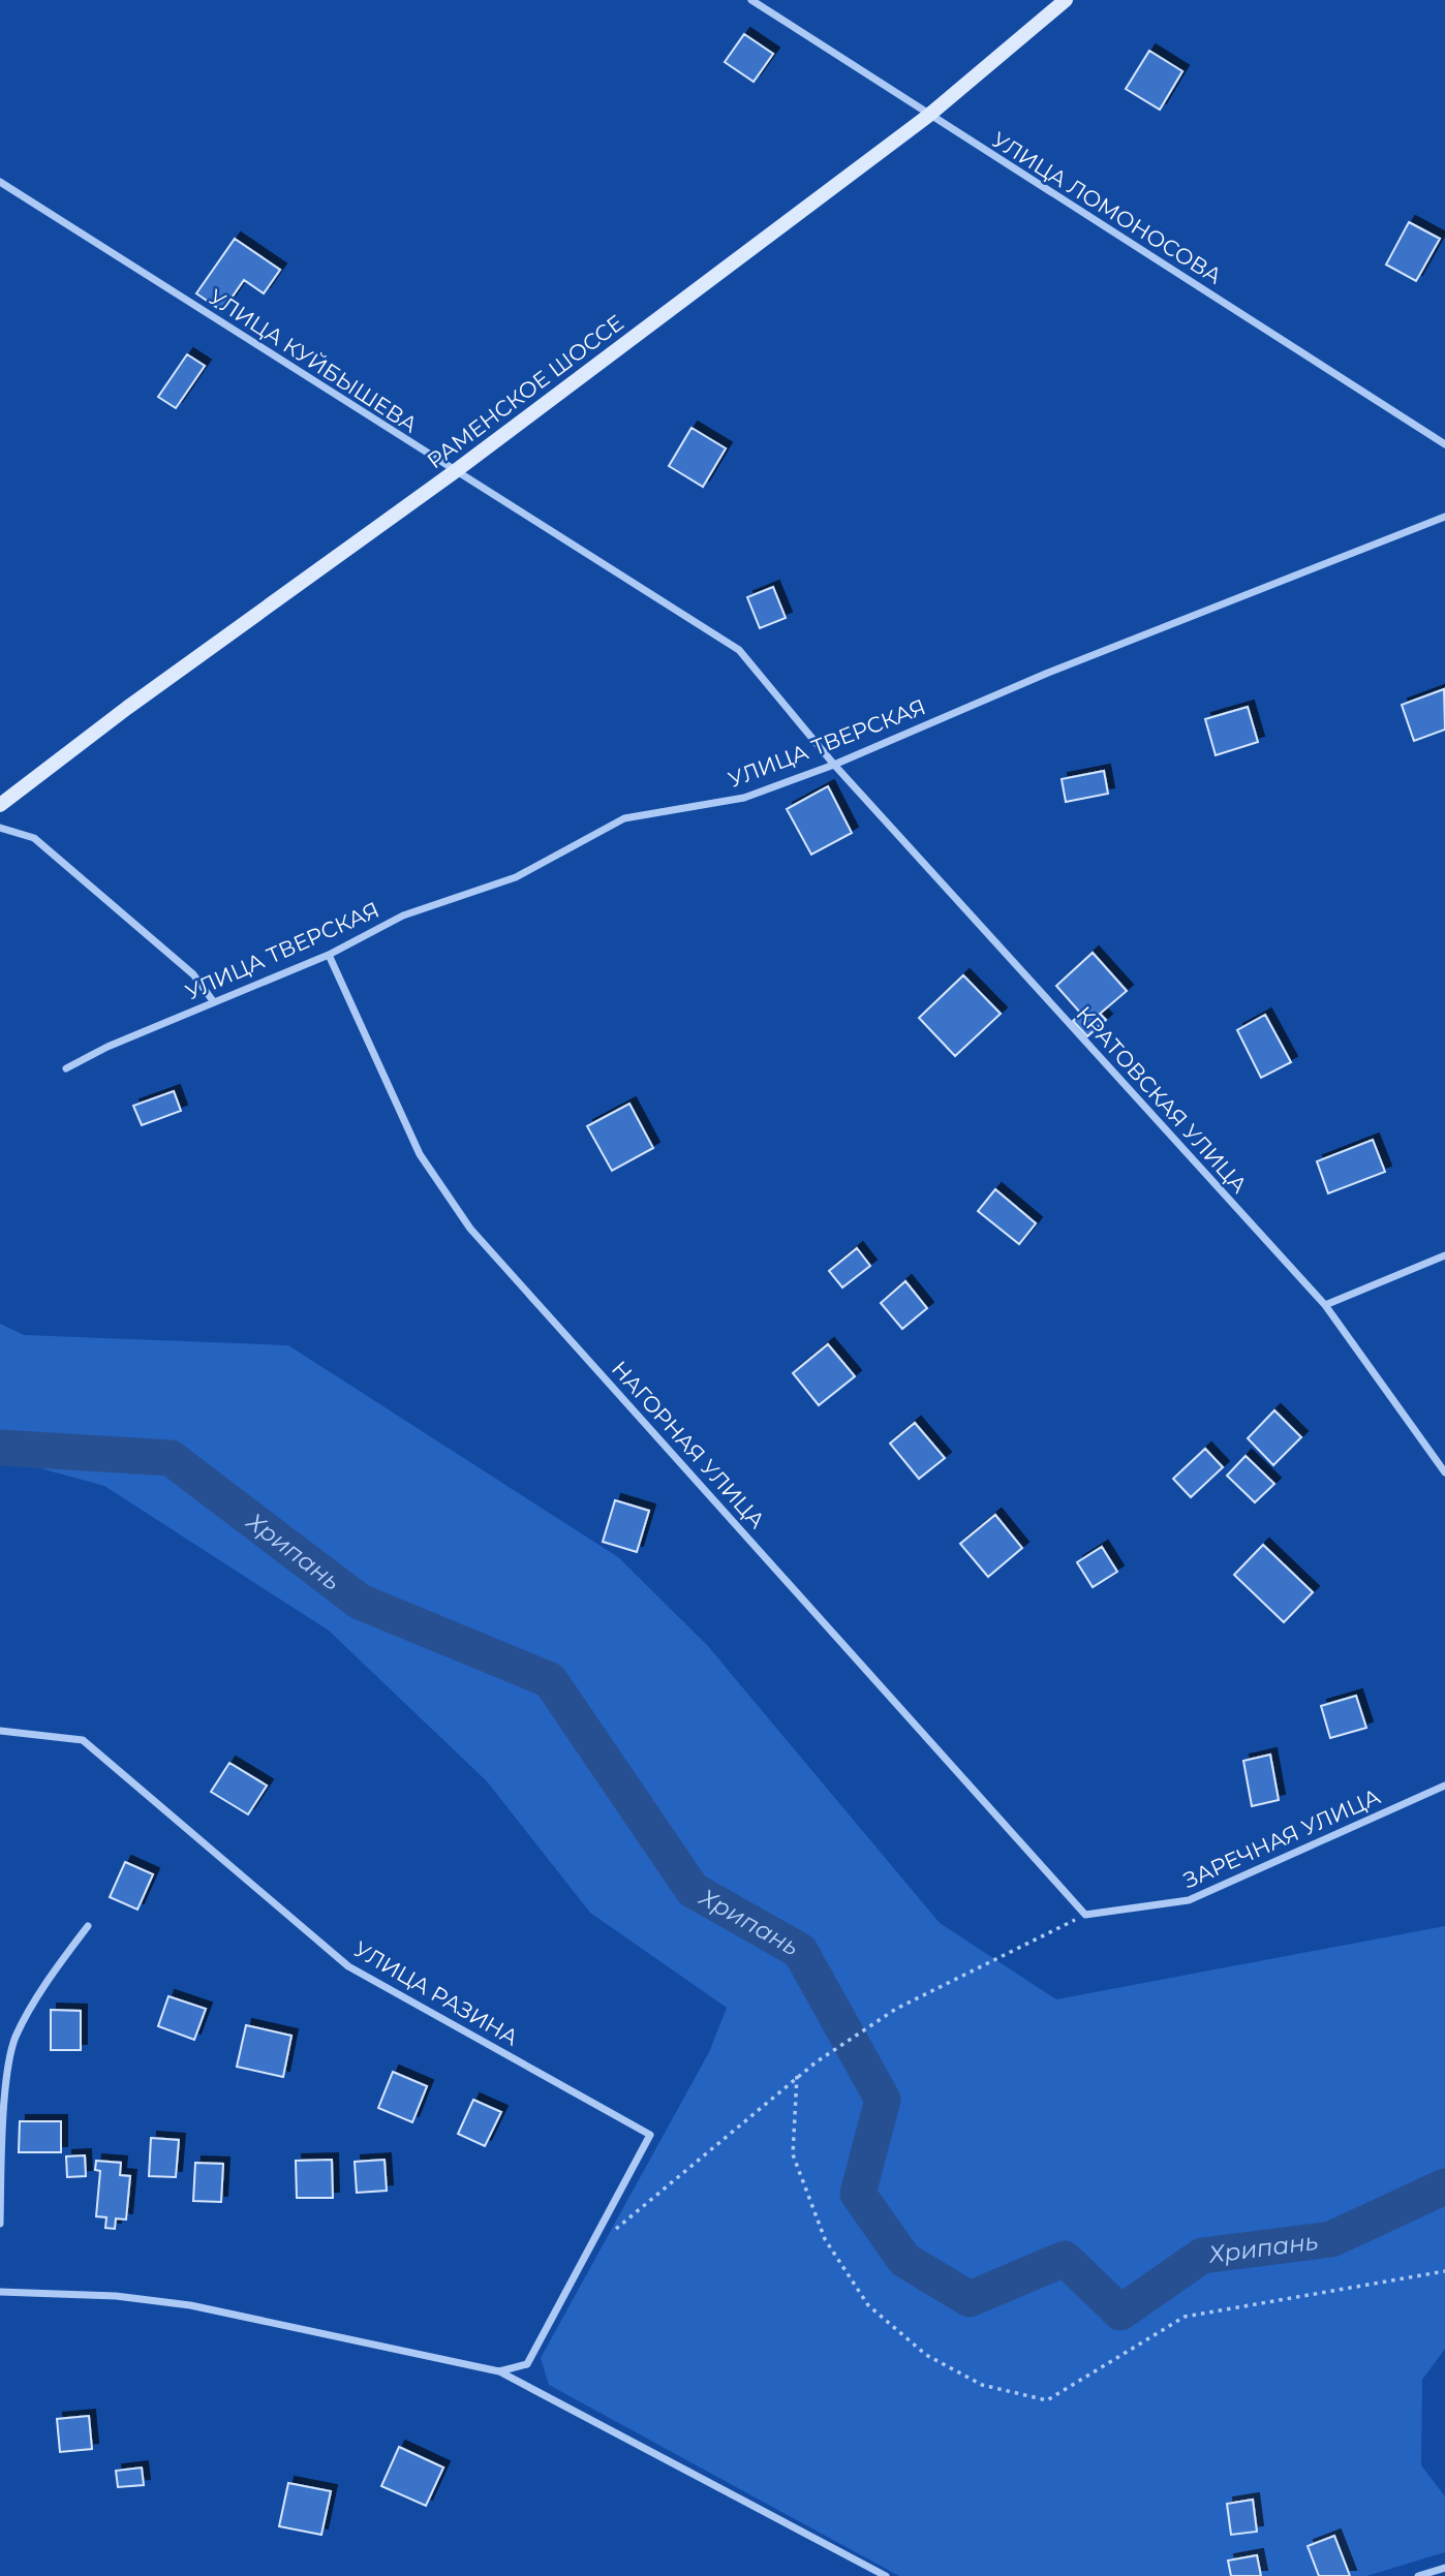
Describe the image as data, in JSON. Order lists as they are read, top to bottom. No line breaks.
{"streets":{"main road":["РАМЕНСКОЕ ШОССЕ"],"street":["УЛИЦА ЛОМОНОСОВА","УЛИЦА КУЙБЫШЕВА","УЛИЦА ТВЕРСКАЯ","КРАТОВСКАЯ УЛИЦА","НАГОРНАЯ УЛИЦА","ЗАРЕЧНАЯ УЛИЦА","УЛИЦА РАЗИНА"]},"crossings":[["УЛИЦА ЛОМОНОСОВА","РАМЕНСКОЕ ШОССЕ"],["УЛИЦА КУЙБЫШЕВА","РАМЕНСКОЕ ШОССЕ"],["УЛИЦА КУЙБЫШЕВА","УЛИЦА ТВЕРСКАЯ"],["УЛИЦА КУЙБЫШЕВА","КРАТОВСКАЯ УЛИЦА"],["УЛИЦА ТВЕРСКАЯ","КРАТОВСКАЯ УЛИЦА"],["УЛИЦА ТВЕРСКАЯ","НАГОРНАЯ УЛИЦА"],["НАГОРНАЯ УЛИЦА","ЗАРЕЧНАЯ УЛИЦА"]],"water":["Хрипань"]}
